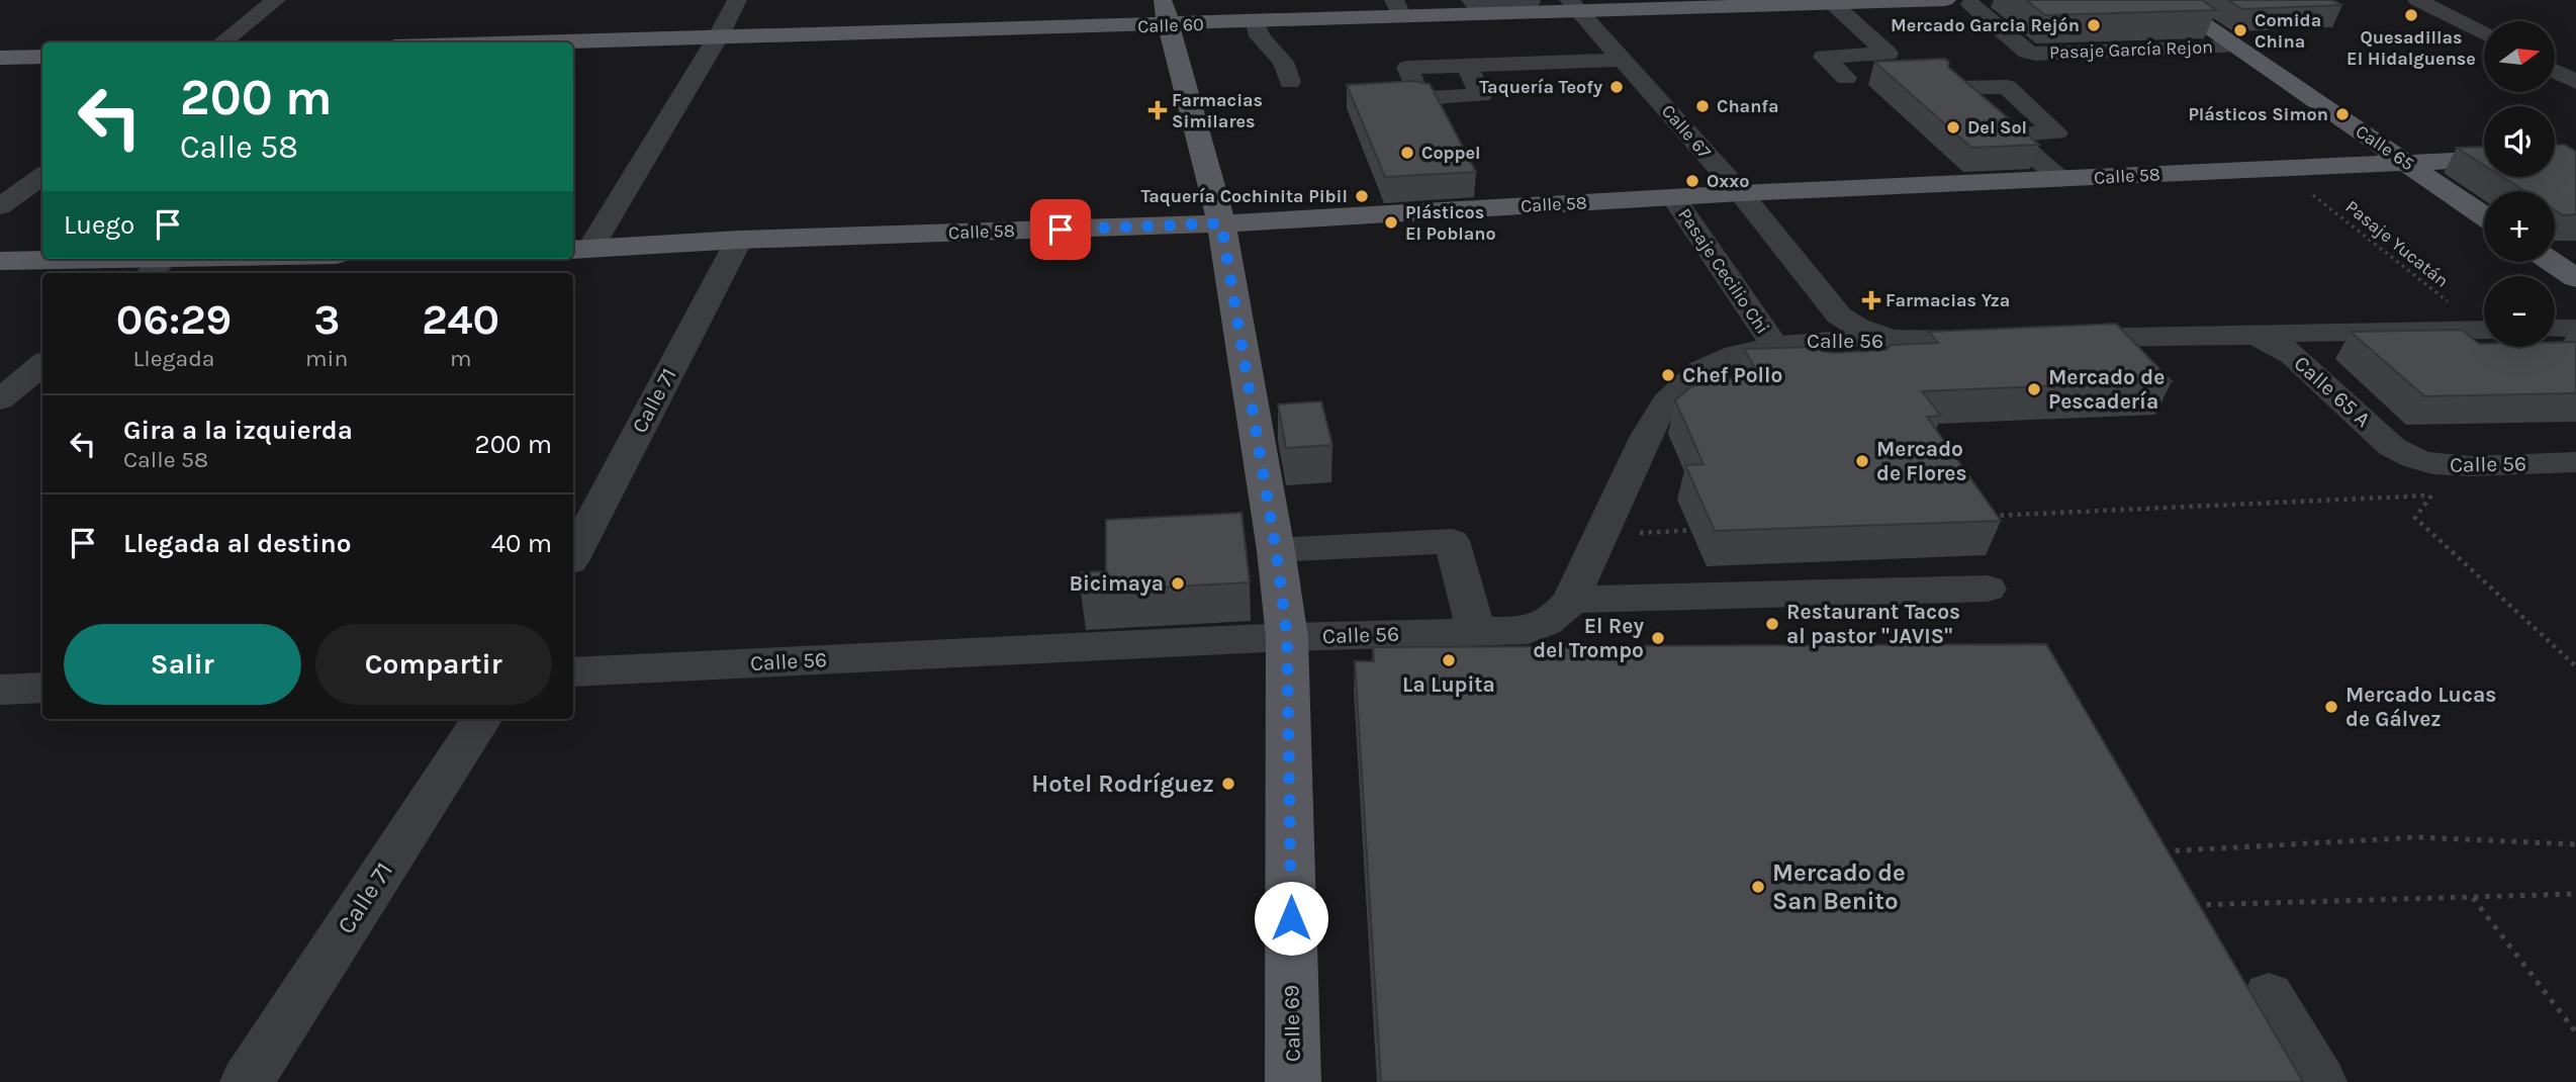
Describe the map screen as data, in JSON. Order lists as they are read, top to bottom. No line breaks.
{"streets":{"main road":["Calle 60","Calle 65","Calle 58","Calle 69"],"street":["Pasaje García Rejon","Calle 67","Pasaje Cecilio Chi","Calle 56","Calle 65 A","Calle 71"],"path":["Pasaje Yucatán"]},"crossings":[["Calle 60","Calle 67"],["Calle 60","Calle 69"],["Calle 67","Calle 58"],["Calle 67","Calle 56"],["Calle 65","Calle 58"],["Calle 58","Pasaje Cecilio Chi"],["Calle 58","Calle 71"],["Calle 58","Calle 69"],["Pasaje Cecilio Chi","Calle 56"],["Calle 56","Calle 65 A"],["Calle 56","Calle 69"]],"places":{"other":["Quesadillas El Hidalguense","Mercado Garcia Rejón","Comida China","Taquería Teofy","Chanfa","Plásticos Simon","Del Sol","Coppel","Oxxo","Taquería Cochinita Pibil","Plásticos El Poblano","Chef Pollo","Mercado de Pescadería","Mercado de Flores","Bicimaya","Restaurant Tacos al pastor \"JAVIS\"","El Rey del Trompo","La Lupita","Mercado Lucas de Gálvez","Hotel Rodríguez","Mercado de San Benito"],"health":["Farmacias Similares","Farmacias Yza"]},"north":"right","page":{"map_buttons":["+","−"],"turn":["200 m","Calle 58"],"then":"Luego","eta":["06:29","Llegada","3","min","240","m"],"list":[{"name":"Gira a la izquierda","note":"Calle 58","value":"200 m"},{"name":"Llegada al destino","value":"40 m"}],"buttons":["Salir","Compartir"]}}
